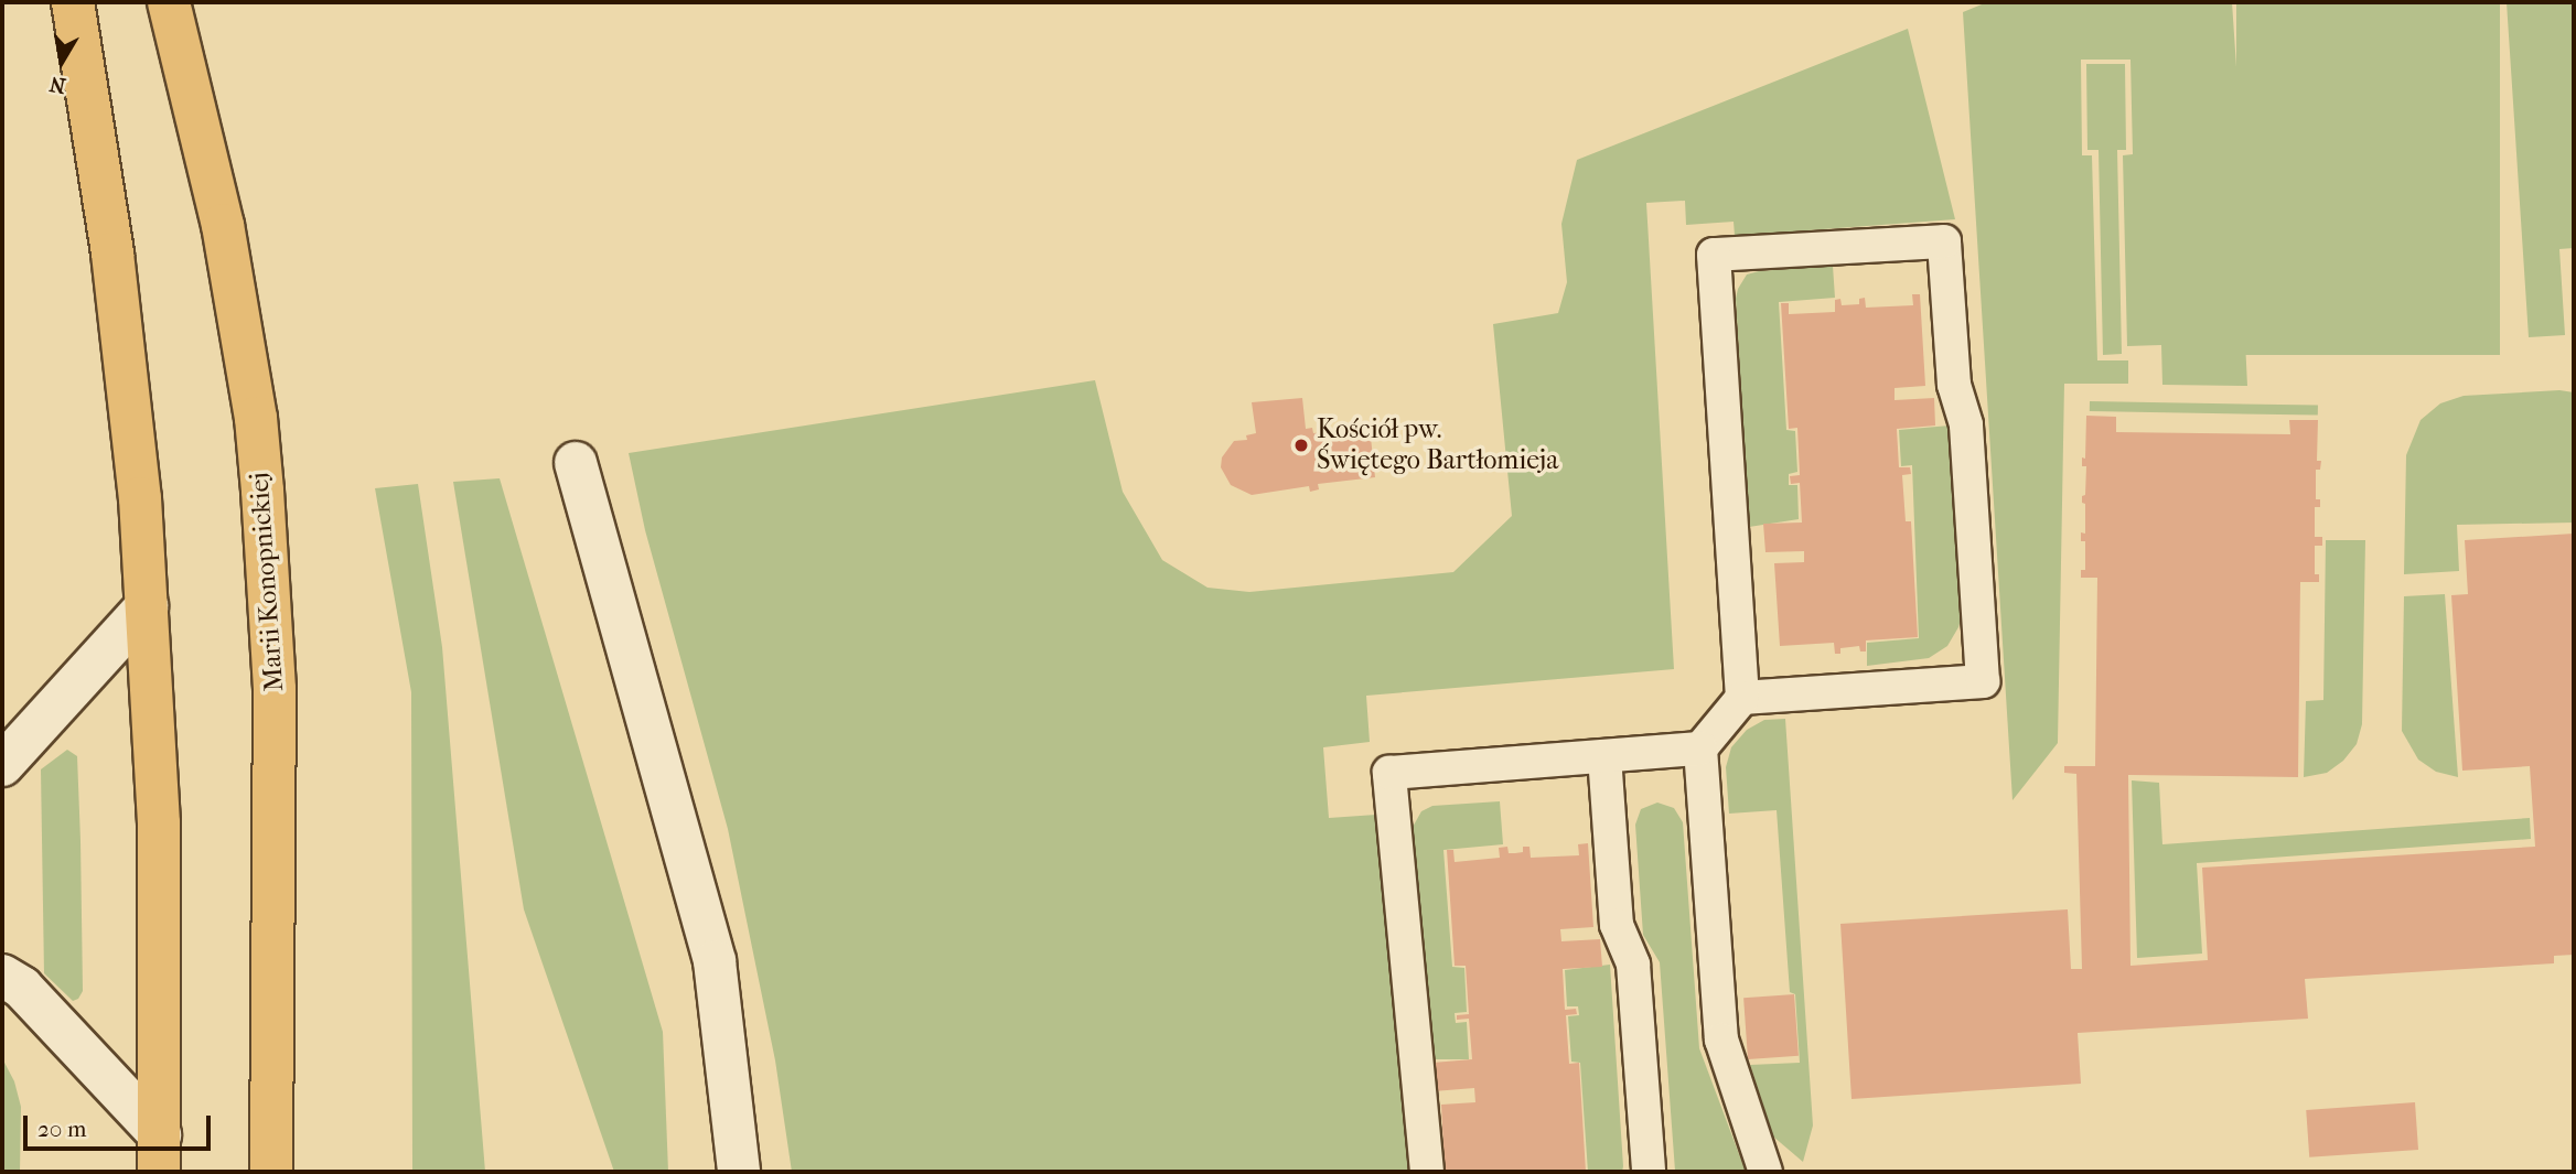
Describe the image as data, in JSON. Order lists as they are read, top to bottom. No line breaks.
{"streets":{"main road":["Marii Konopnickiej"]},"places":["Kościół pw. Świętego Bartłomieja"],"scale_bar":"20 m","north":"bottom"}
